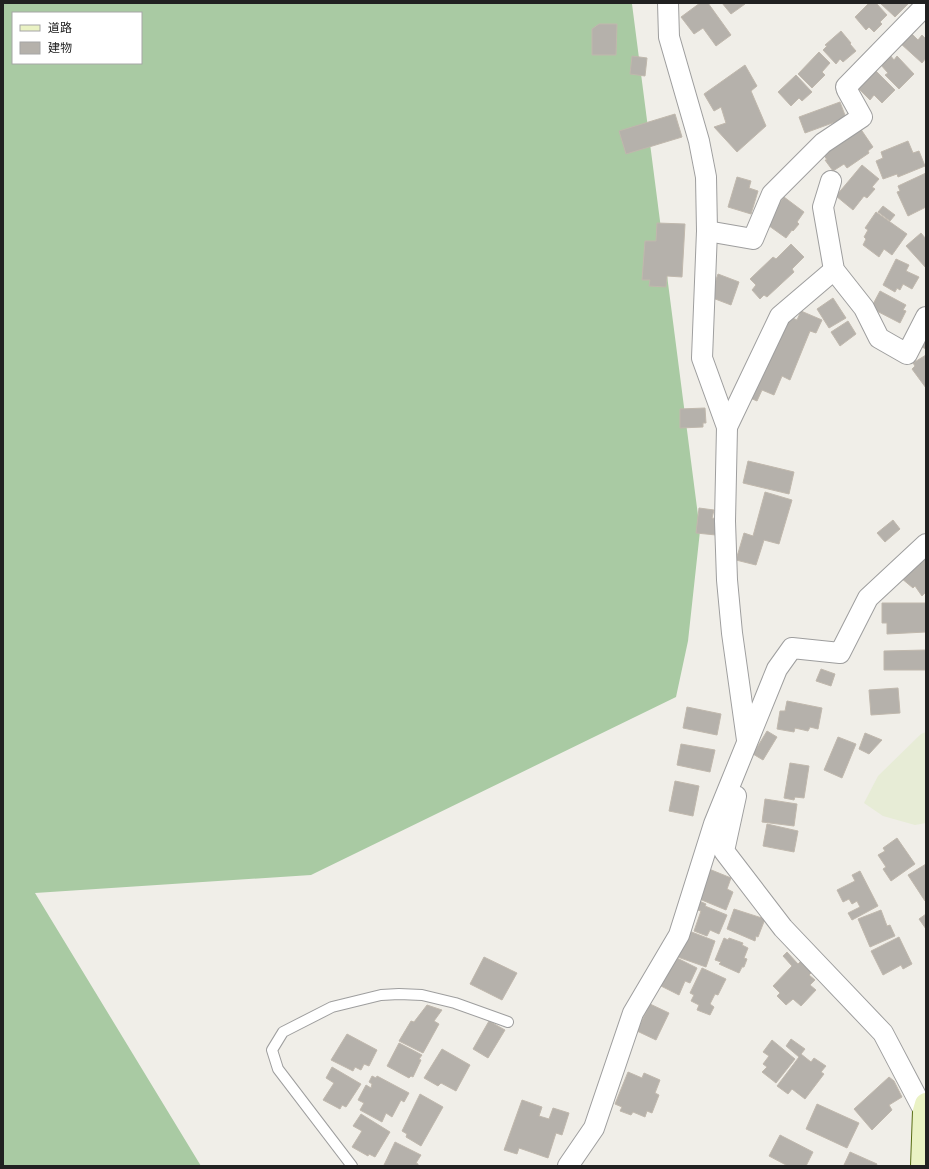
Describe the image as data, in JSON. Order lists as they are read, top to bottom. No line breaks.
{"legend":["道路","建物"]}
